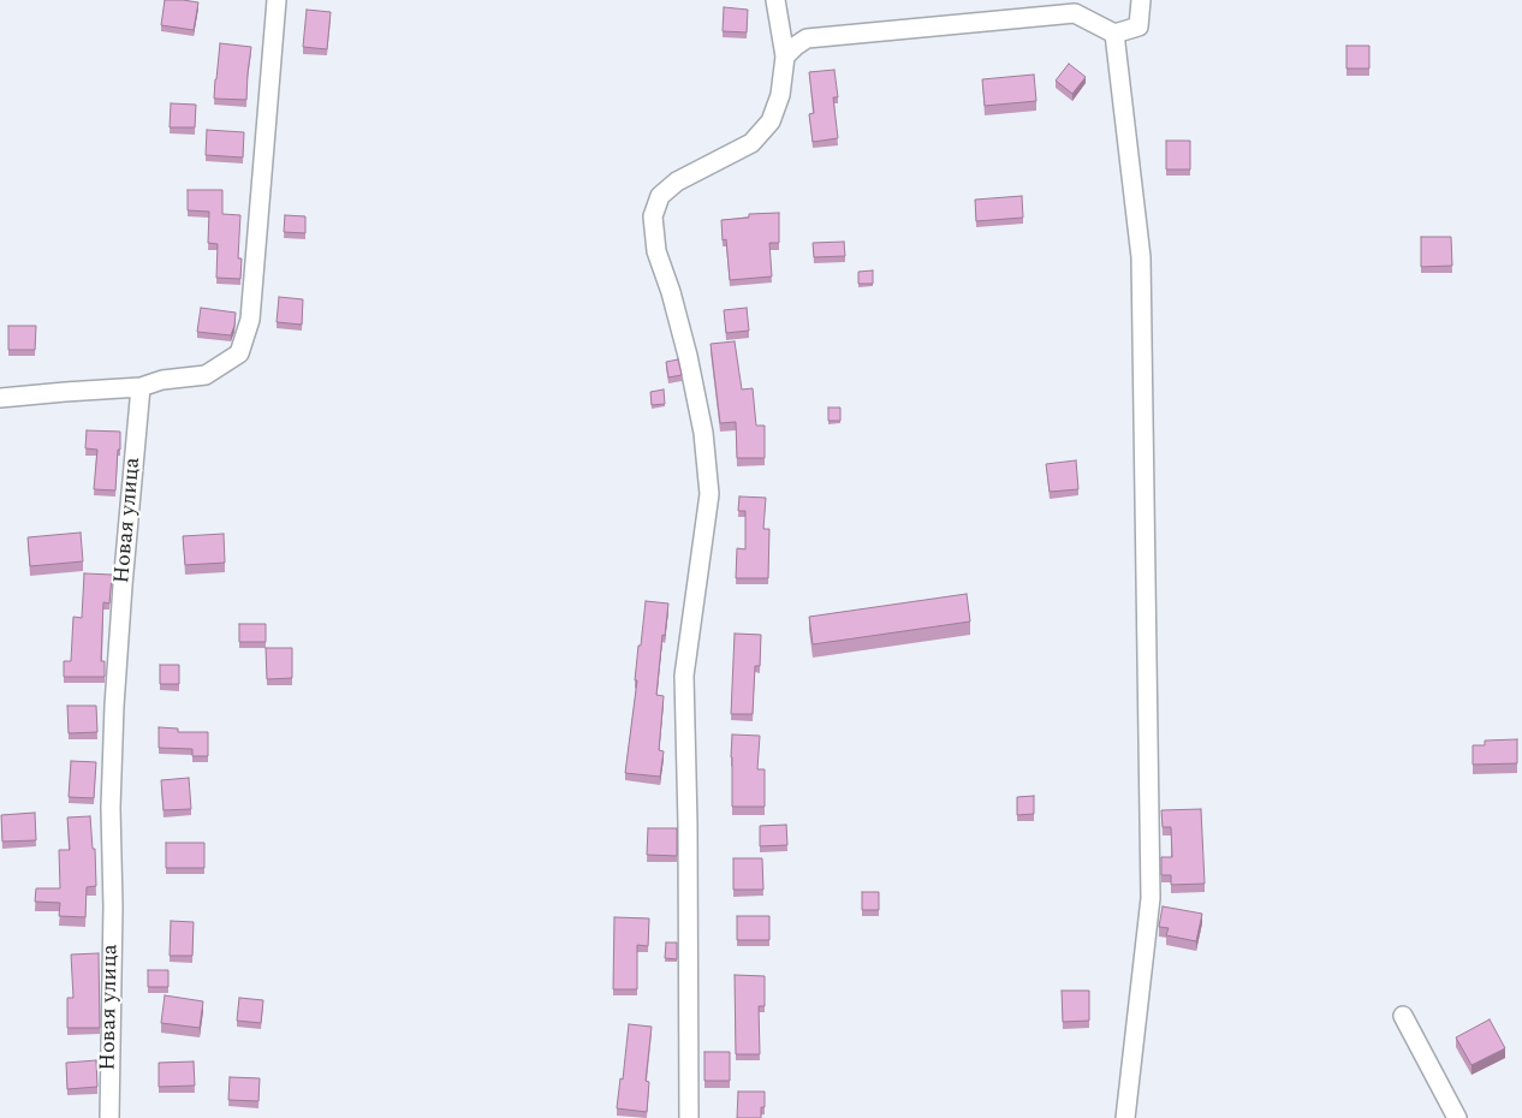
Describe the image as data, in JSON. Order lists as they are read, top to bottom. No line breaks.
{"streets":{"street":["Новая улица"]}}
